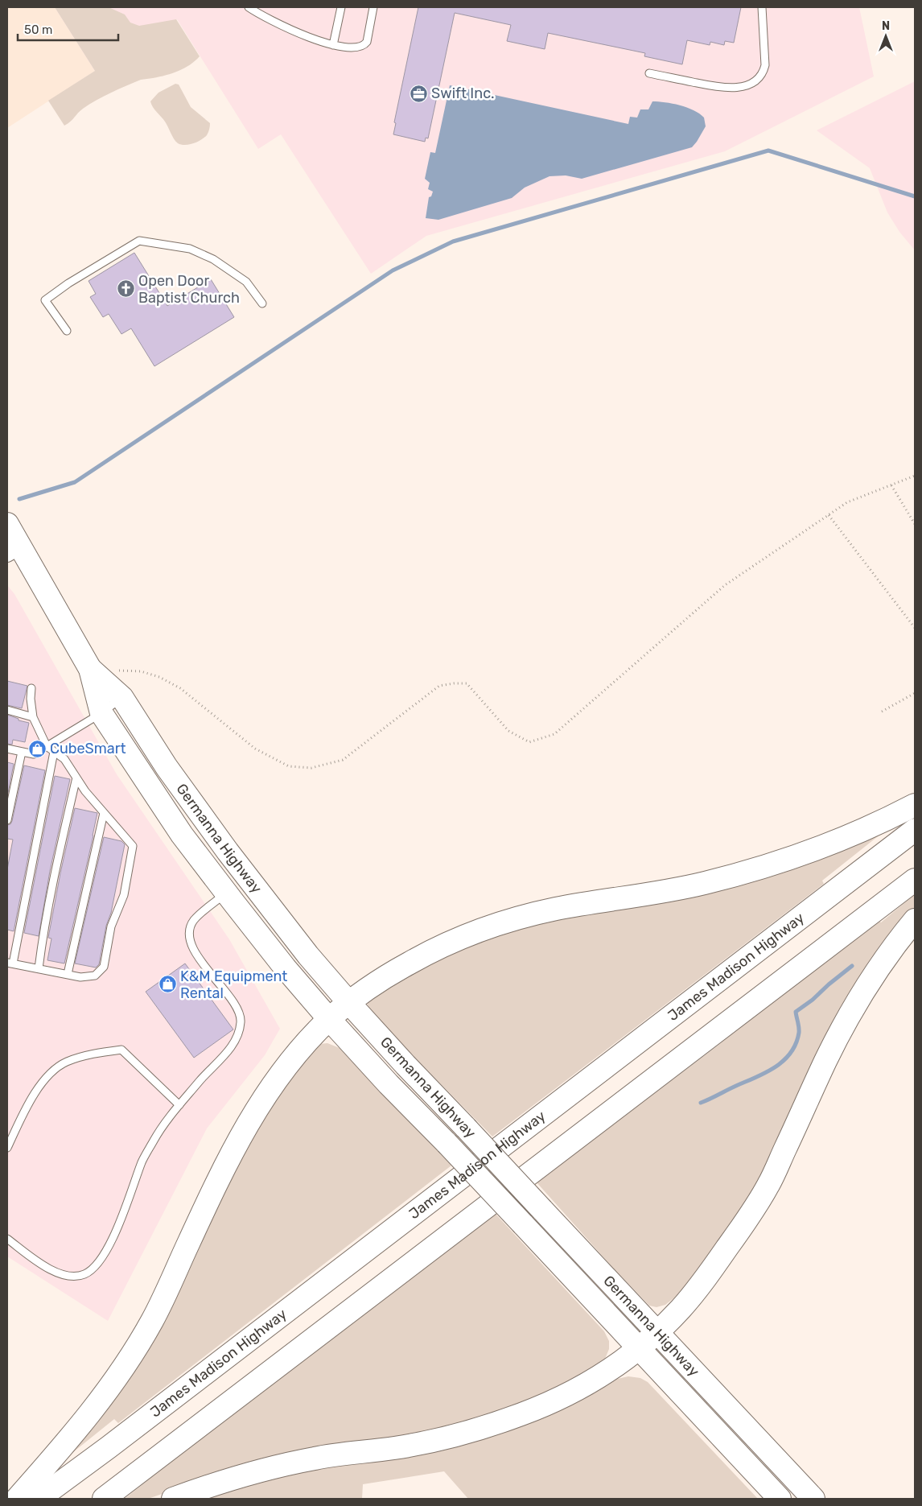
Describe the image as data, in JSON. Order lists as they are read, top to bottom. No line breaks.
{"streets":{"main road":["Germanna Highway","James Madison Highway"]},"places":{"office":["Swift Inc."],"church":["Open Door Baptist Church"],"shop":["CubeSmart","K&M Equipment Rental"]},"scale_bar":"50 m","north":"top"}
